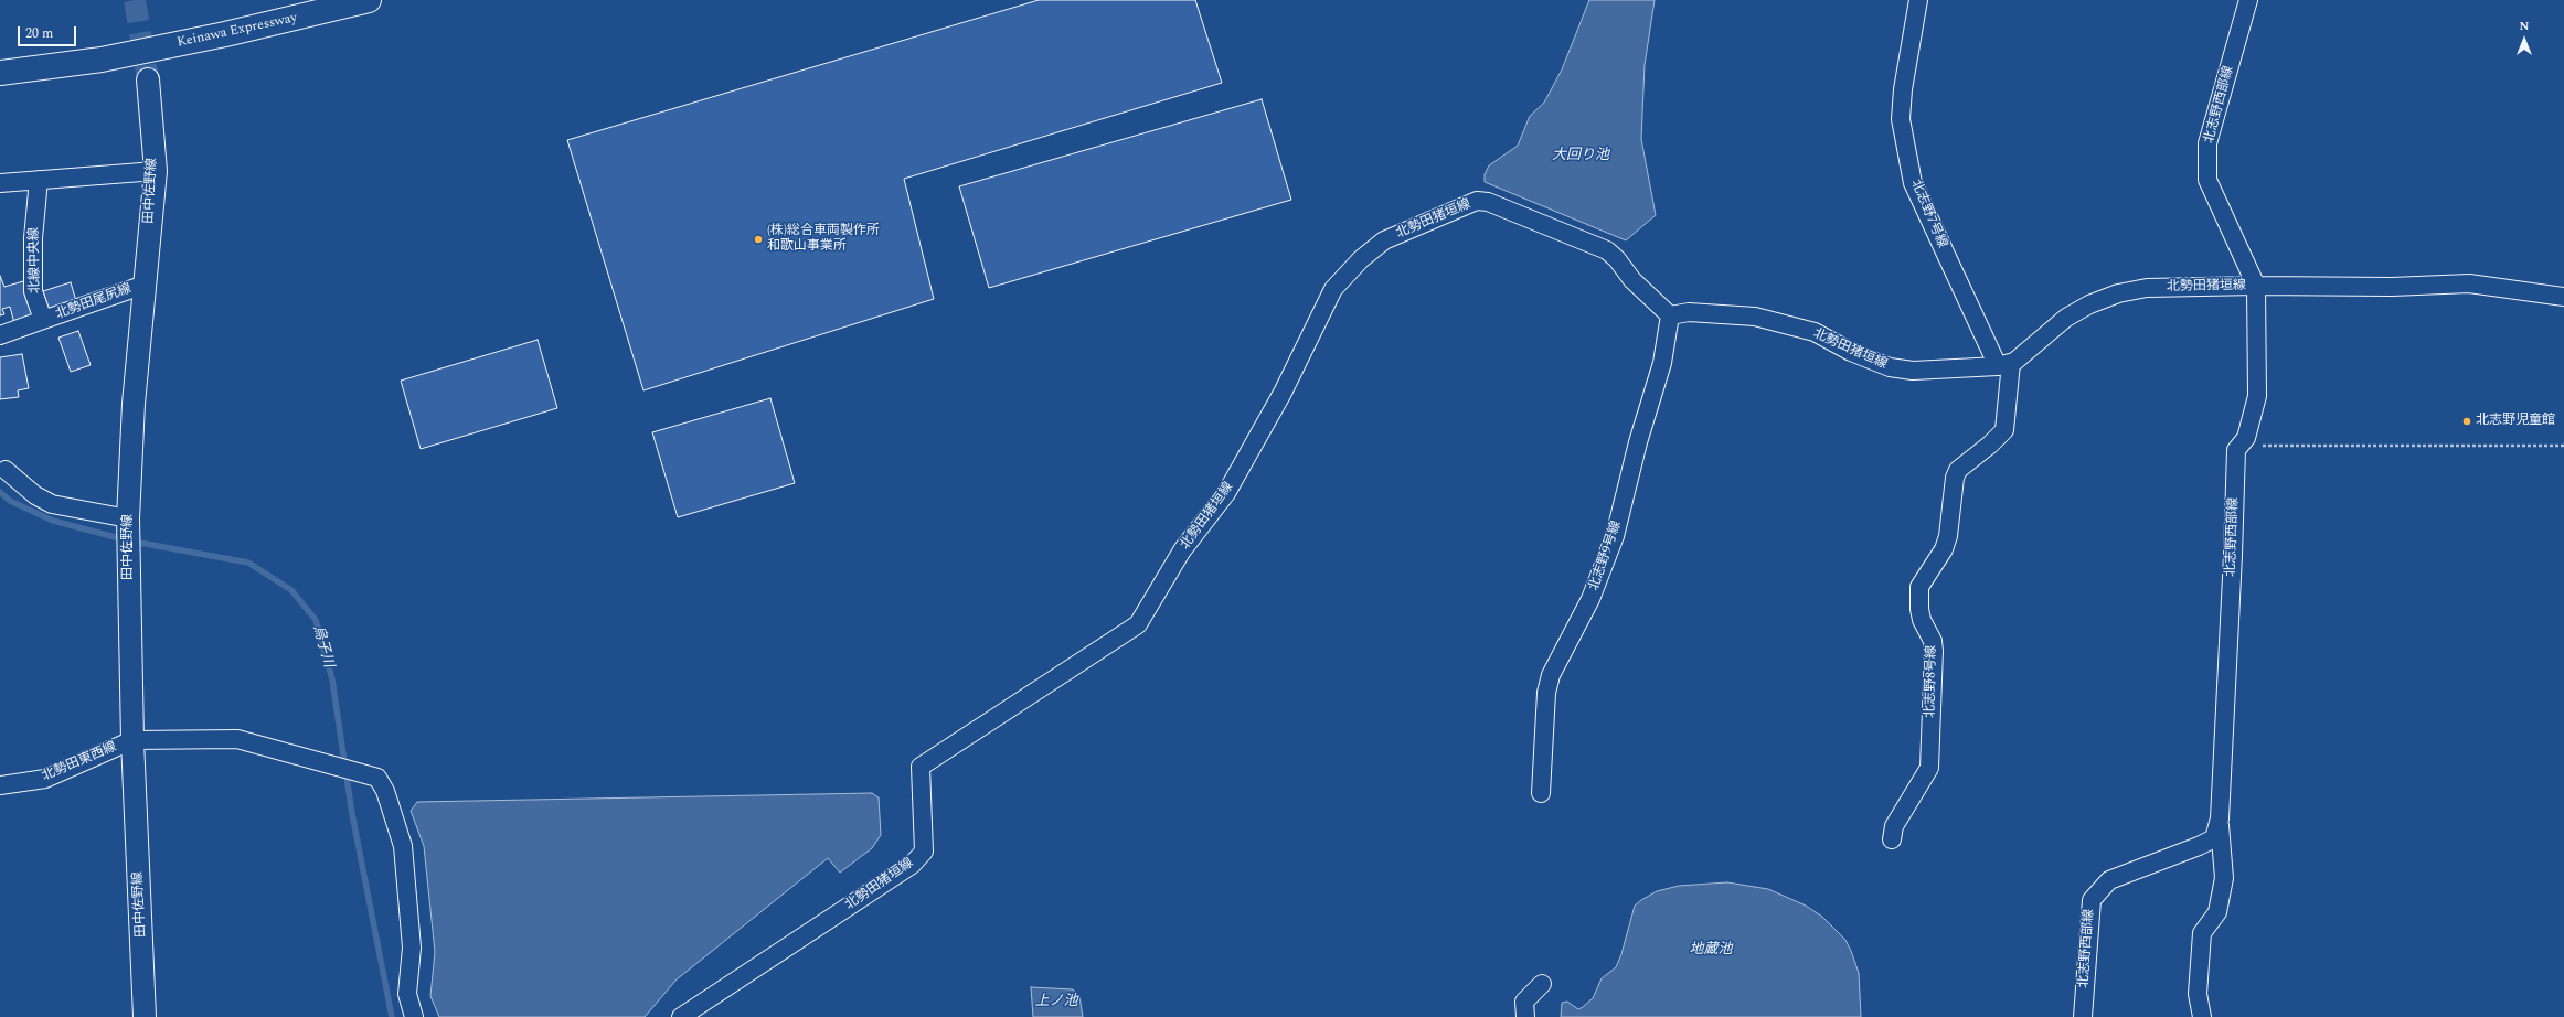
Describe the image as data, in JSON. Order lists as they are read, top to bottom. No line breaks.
{"streets":{"highway":["Keinawa Expressway"],"street":["北志野西部線","田中佐野線","北志野7号線","北勢田猪垣線","北線中央線","北勢田尾尻線","北志野9号線","北志野8号線","北勢田東西線"]},"crossings":[["北志野西部線","北勢田猪垣線"],["田中佐野線","北勢田尾尻線"],["田中佐野線","北勢田東西線"],["北志野7号線","北勢田猪垣線"],["北志野7号線","北志野8号線"],["北勢田猪垣線","北志野9号線"],["北勢田猪垣線","北志野8号線"],["北線中央線","北勢田尾尻線"]],"water":["大回り池","烏子川","地蔵池","上ノ池"],"places":["(株)総合車両製作所 和歌山事業所","北志野児童館"],"scale_bar":"20 m","north":"top"}
